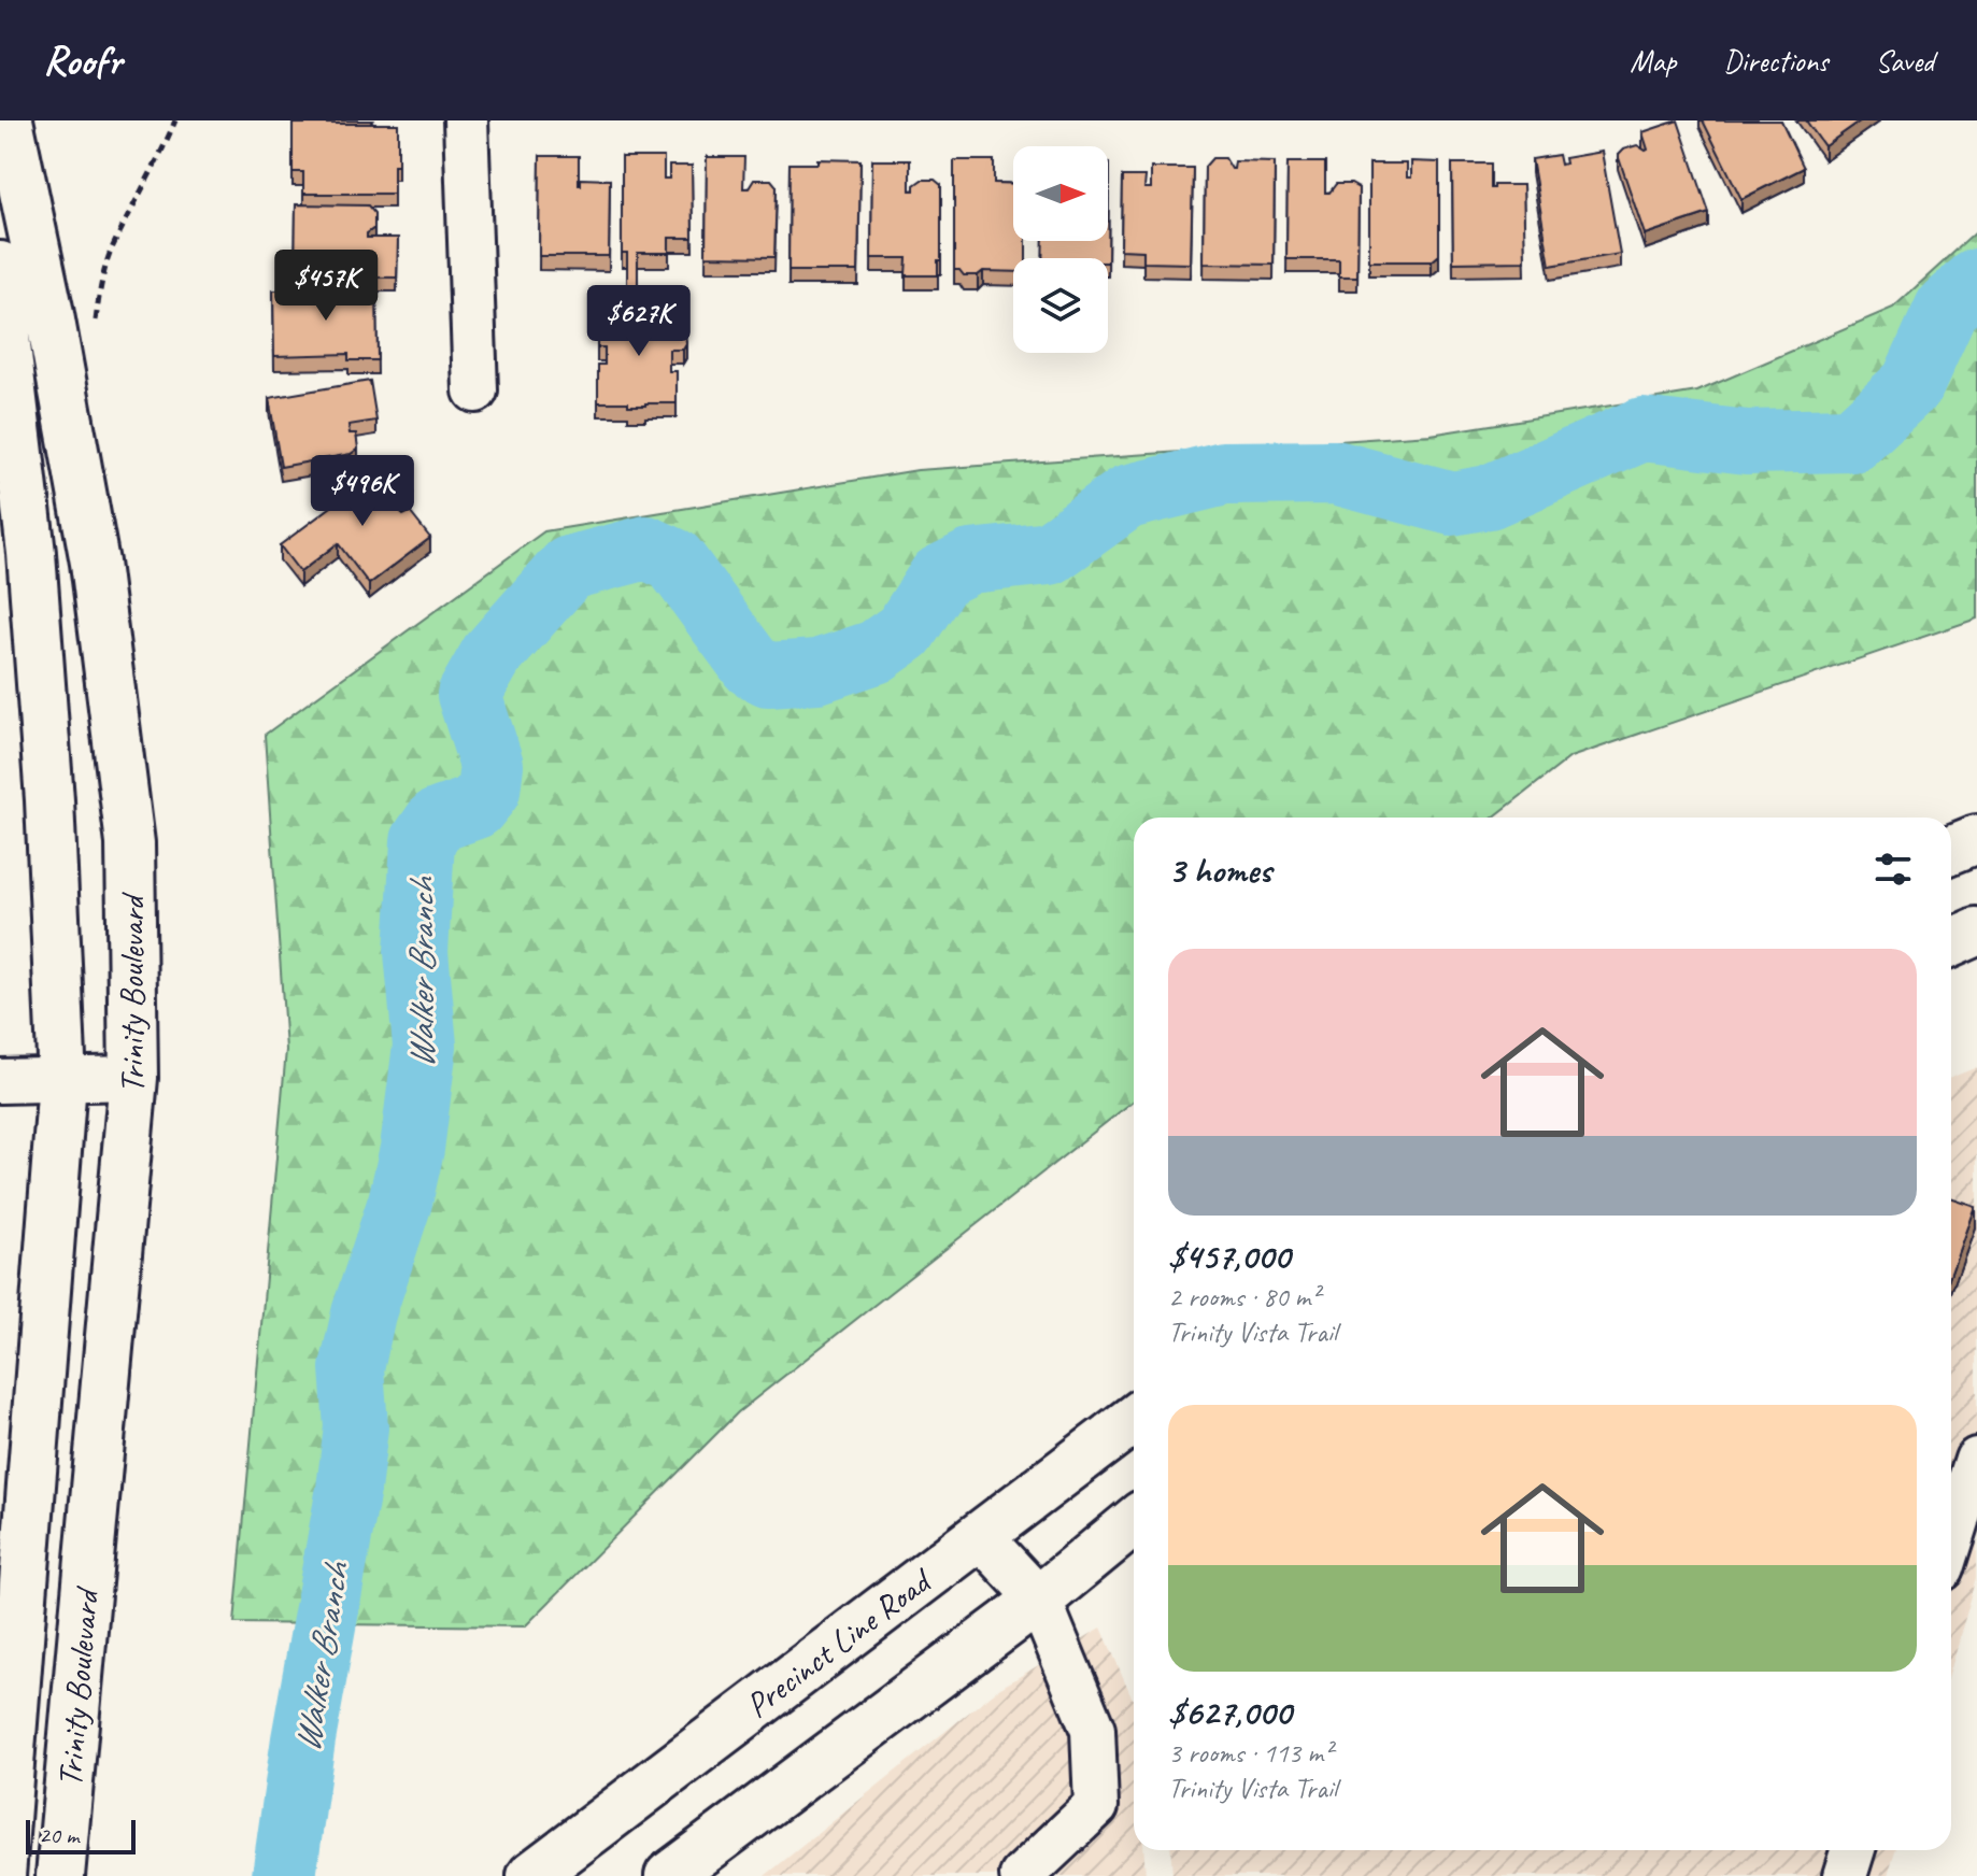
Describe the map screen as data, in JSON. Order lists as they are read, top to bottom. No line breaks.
{"streets":{"main road":["Trinity Boulevard","Precinct Line Road"]},"water":["Walker Branch"],"scale_bar":"20 m","north":"right","page":{"header":"Roofr","nav":["Map","Directions","Saved"],"price":["$457K","$627K","$496K"],"heading":"3 homes","list":[{"name":"$457,000","note":"2 rooms · 80 m² · Trinity Vista Trail"},{"name":"$627,000","note":"3 rooms · 113 m² · Trinity Vista Trail"}],"scale":"20 m"}}
